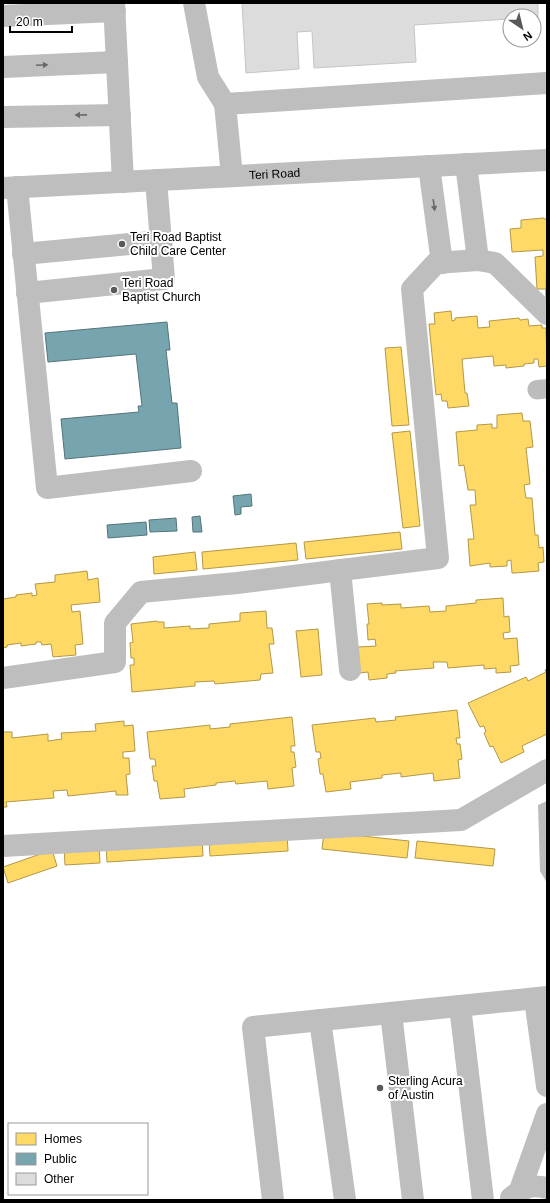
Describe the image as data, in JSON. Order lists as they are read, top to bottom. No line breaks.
{"streets":{"street":["Teri Road"]},"places":["Teri Road Baptist Child Care Center","Teri Road Baptist Church","Sterling Acura of Austin"],"legend":["Homes","Public","Other"],"scale_bar":"20 m","north":"bottom right"}
